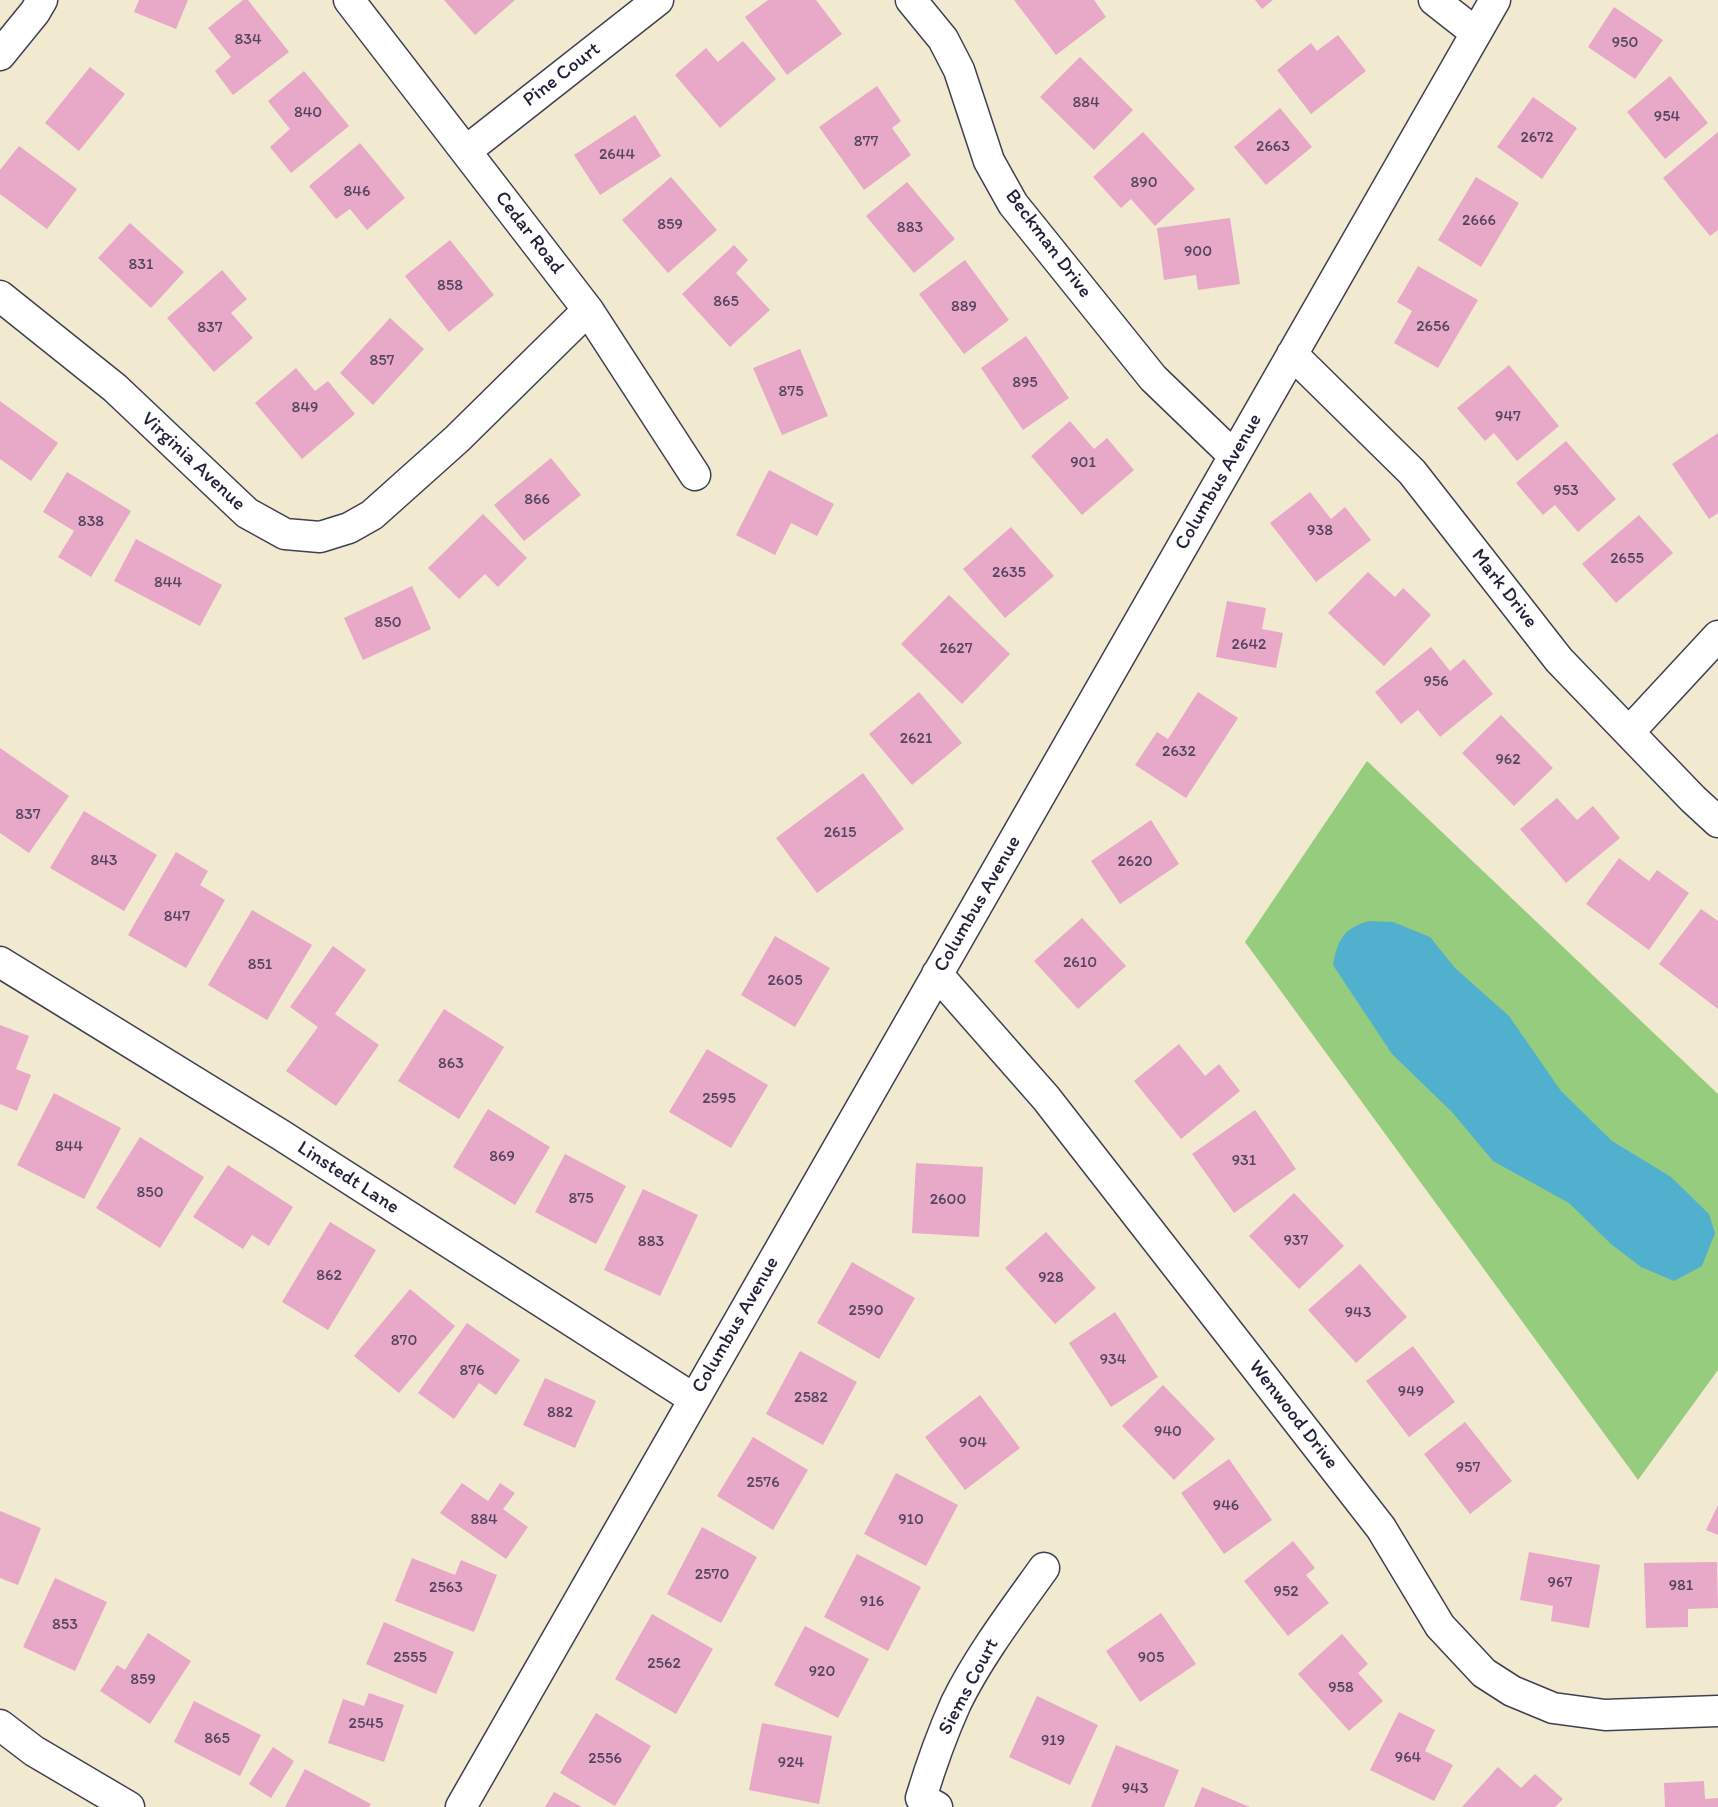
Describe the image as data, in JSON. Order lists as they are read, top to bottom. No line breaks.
{"streets":{"street":["Pine Court","Cedar Road","Beckman Drive","Virginia Avenue","Columbus Avenue","Mark Drive","Linstedt Lane","Wenwood Drive","Siems Court"]},"crossings":[["Pine Court","Cedar Road"],["Cedar Road","Virginia Avenue"],["Beckman Drive","Columbus Avenue"],["Columbus Avenue","Mark Drive"],["Columbus Avenue","Linstedt Lane"],["Columbus Avenue","Wenwood Drive"]],"house_numbers":["834","950","884","840","954","2672","877","2663","2644","890","846","2666","859","883","900","831","858","865","889","2656","837","857","895","875","849","947","901","953","866","838","938","2655","2635","844","850","2642","2627","956","2621","2632","962","837","2615","843","2620","847","2610","851","2605","863","2595","844","869","931","850","875","2600","937","883","862","928","2590","943","870","934","876","949","2582","882","940","904","957","2576","946","884","910","2570","967","981","2563","952","916","853","2555","905","2562","920","859","958","2545","865","919","964","2556","924","943"]}
